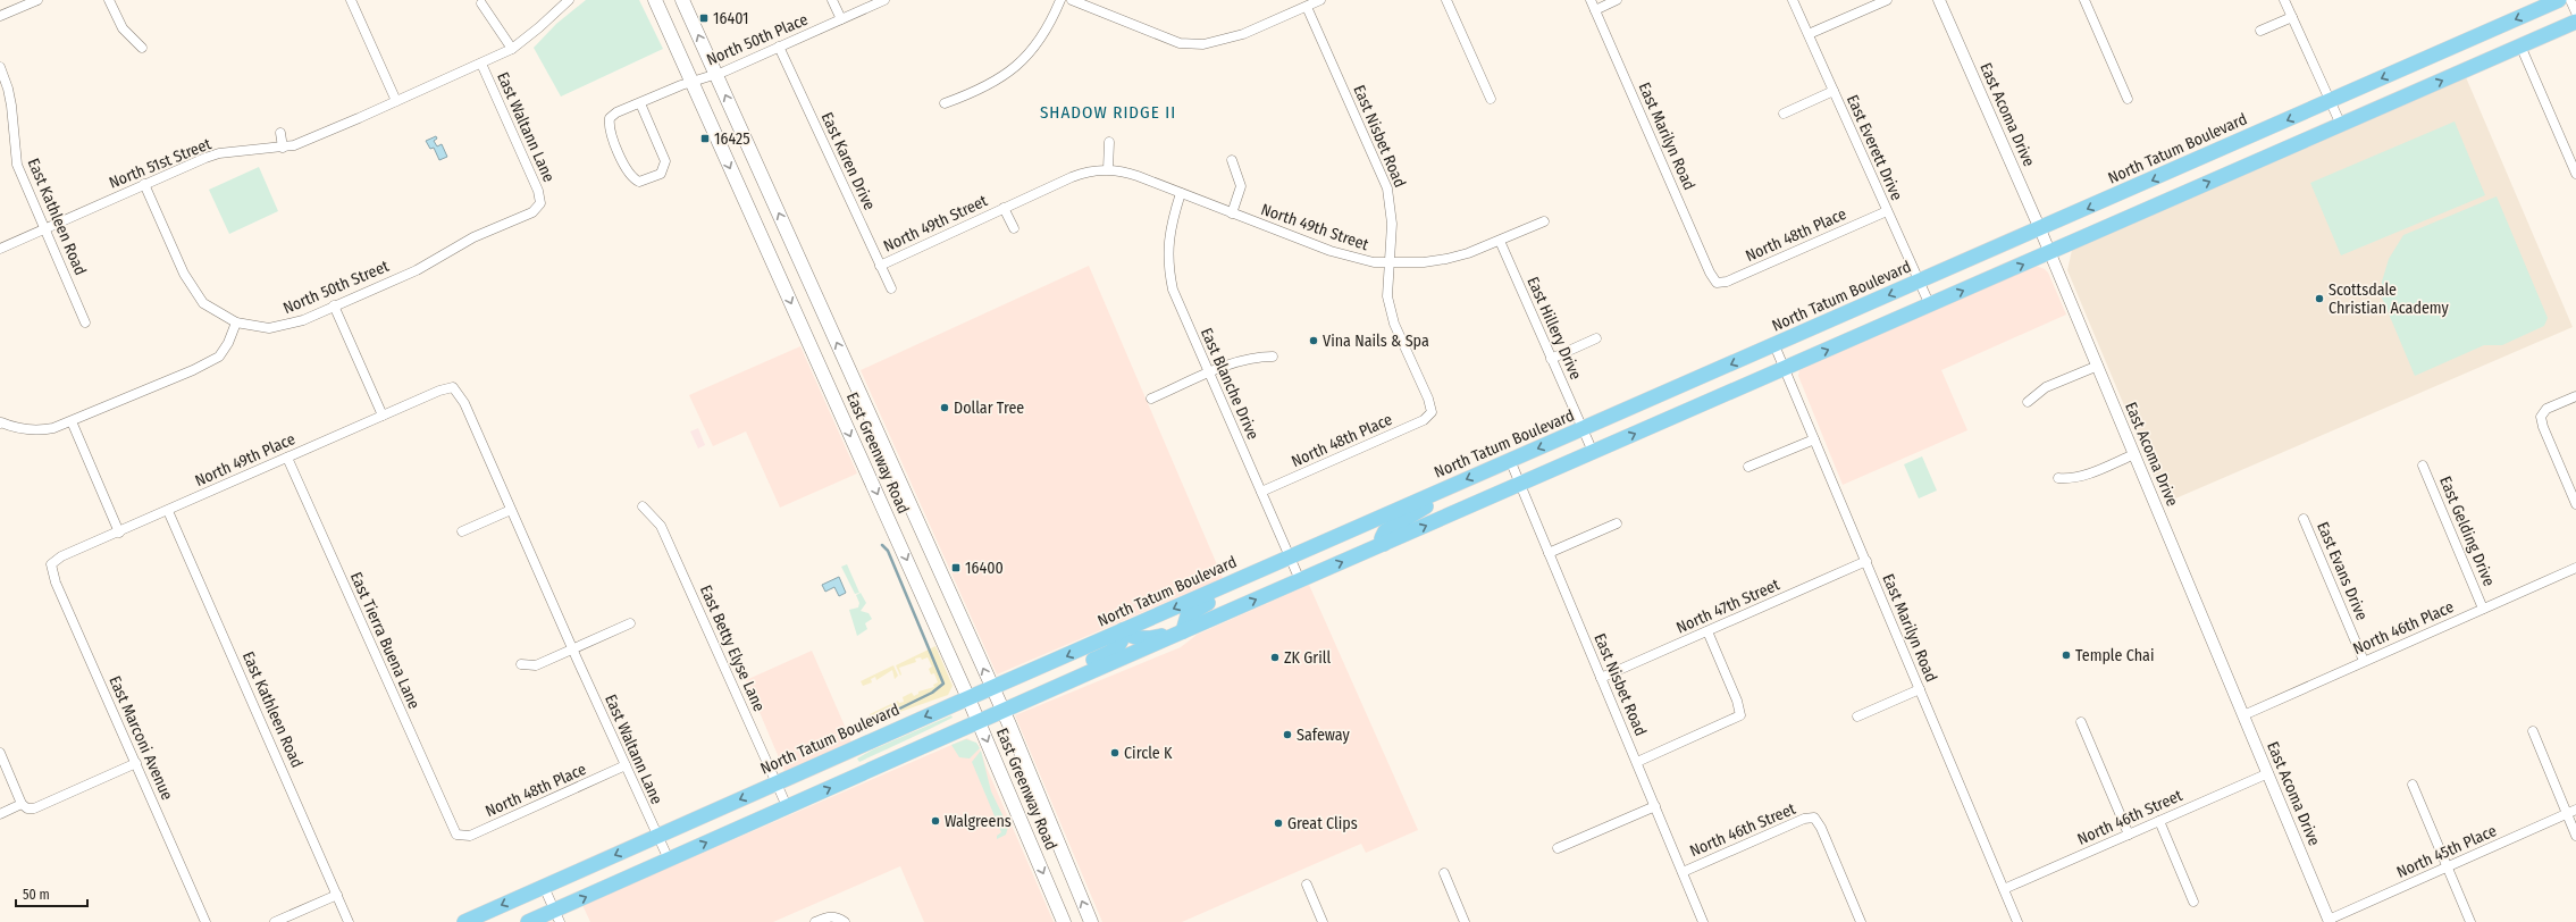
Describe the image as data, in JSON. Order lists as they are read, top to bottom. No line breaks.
{"streets":{"main road":["North Tatum Boulevard","East Greenway Road"],"street":["North 50th Place","East Acoma Drive","East Waltann Lane","East Nisbet Road","East Marilyn Road","East Everett Drive","East Karen Drive","North 51st Street","East Kathleen Road","North 49th Street","North 48th Place","North 50th Street","East Hillery Drive","East Blanche Drive","North 49th Place","East Gelding Drive","East Evans Drive","North 47th Street","North 46th Place","East Tierra Buena Lane","East Betty Elyse Lane","East Marconi Avenue","North 46th Street","North 45th Place"]},"crossings":[["North 50th Place","East Karen Drive"],["North 50th Place","East Greenway Road"],["East Acoma Drive","North Tatum Boulevard"],["East Acoma Drive","North 46th Place"],["East Acoma Drive","North 46th Street"],["East Acoma Drive","North 45th Place"],["East Waltann Lane","North Tatum Boulevard"],["East Waltann Lane","North 51st Street"],["East Waltann Lane","North 48th Place"],["East Waltann Lane","North 50th Street"],["East Waltann Lane","North 49th Place"],["East Nisbet Road","North Tatum Boulevard"],["East Nisbet Road","North 49th Street"],["East Nisbet Road","North 48th Place"],["East Nisbet Road","North 47th Street"],["East Nisbet Road","North 46th Street"],["East Marilyn Road","North Tatum Boulevard"],["East Marilyn Road","North 48th Place"],["East Marilyn Road","North 47th Street"],["East Marilyn Road","North 46th Street"],["East Everett Drive","North Tatum Boulevard"],["East Everett Drive","North 48th Place"],["North Tatum Boulevard","East Hillery Drive"],["North Tatum Boulevard","East Blanche Drive"],["North Tatum Boulevard","East Greenway Road"],["North Tatum Boulevard","East Betty Elyse Lane"],["East Karen Drive","North 49th Street"],["North 51st Street","East Kathleen Road"],["East Kathleen Road","North 49th Place"],["North 49th Street","East Hillery Drive"],["North 49th Street","East Blanche Drive"],["North 48th Place","East Blanche Drive"],["North 48th Place","East Tierra Buena Lane"],["North 49th Place","East Tierra Buena Lane"],["North 49th Place","East Marconi Avenue"],["East Gelding Drive","North 46th Place"],["East Evans Drive","North 46th Place"]],"districts":["SHADOW RIDGE II"],"places":{"transit":["16401","16425","16400"],"other":["Scottsdale Christian Academy","Vina Nails & Spa","Dollar Tree","Temple Chai","ZK Grill","Safeway","Circle K","Walgreens","Great Clips"]},"scale_bar":"50 m"}
